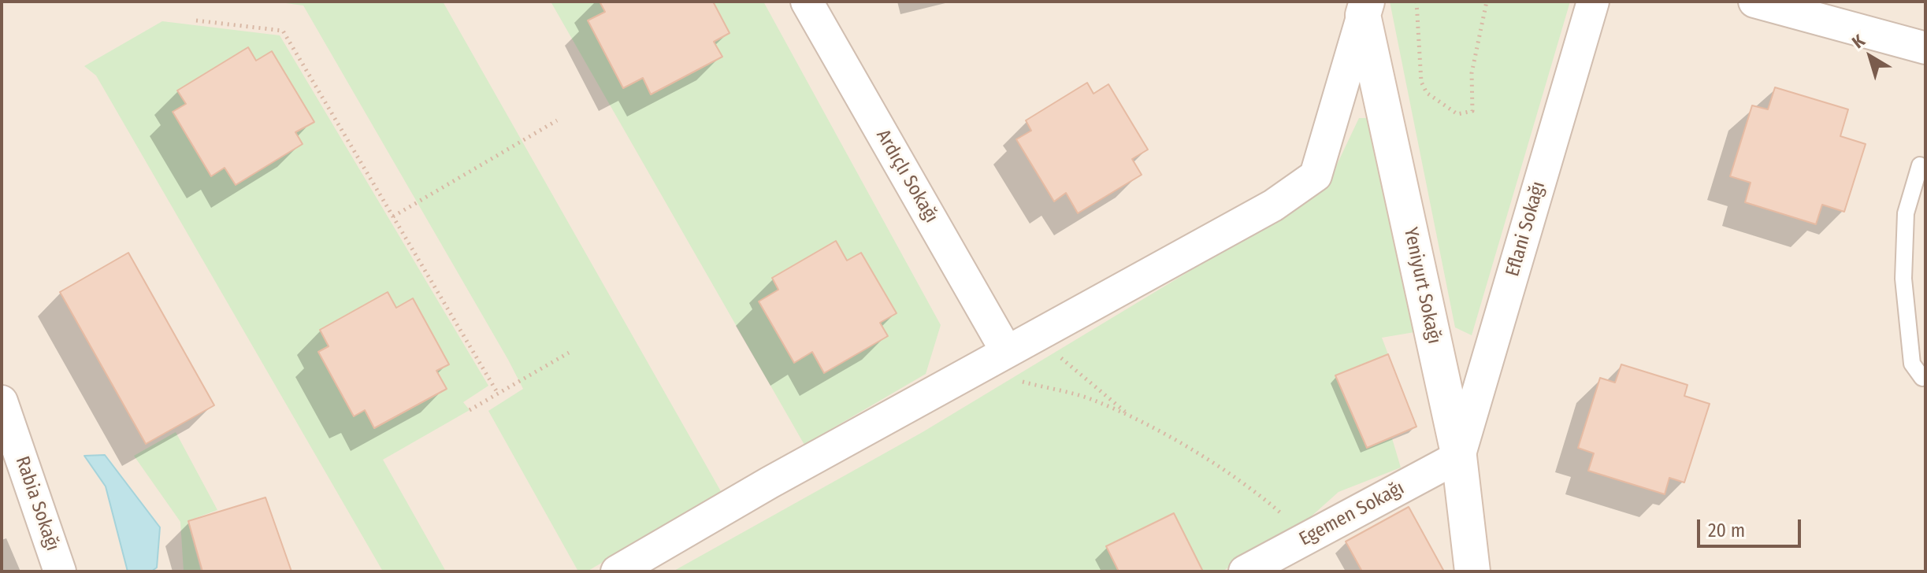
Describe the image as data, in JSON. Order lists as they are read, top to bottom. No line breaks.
{"streets":{"street":["Ardıçlı Sokağı","Eflani Sokağı","Yeniyurt Sokağı","Rabia Sokağı","Egemen Sokağı"]},"crossings":[["Eflani Sokağı","Yeniyurt Sokağı"],["Eflani Sokağı","Egemen Sokağı"],["Yeniyurt Sokağı","Egemen Sokağı"]],"scale_bar":"20 m","north":"top left"}
